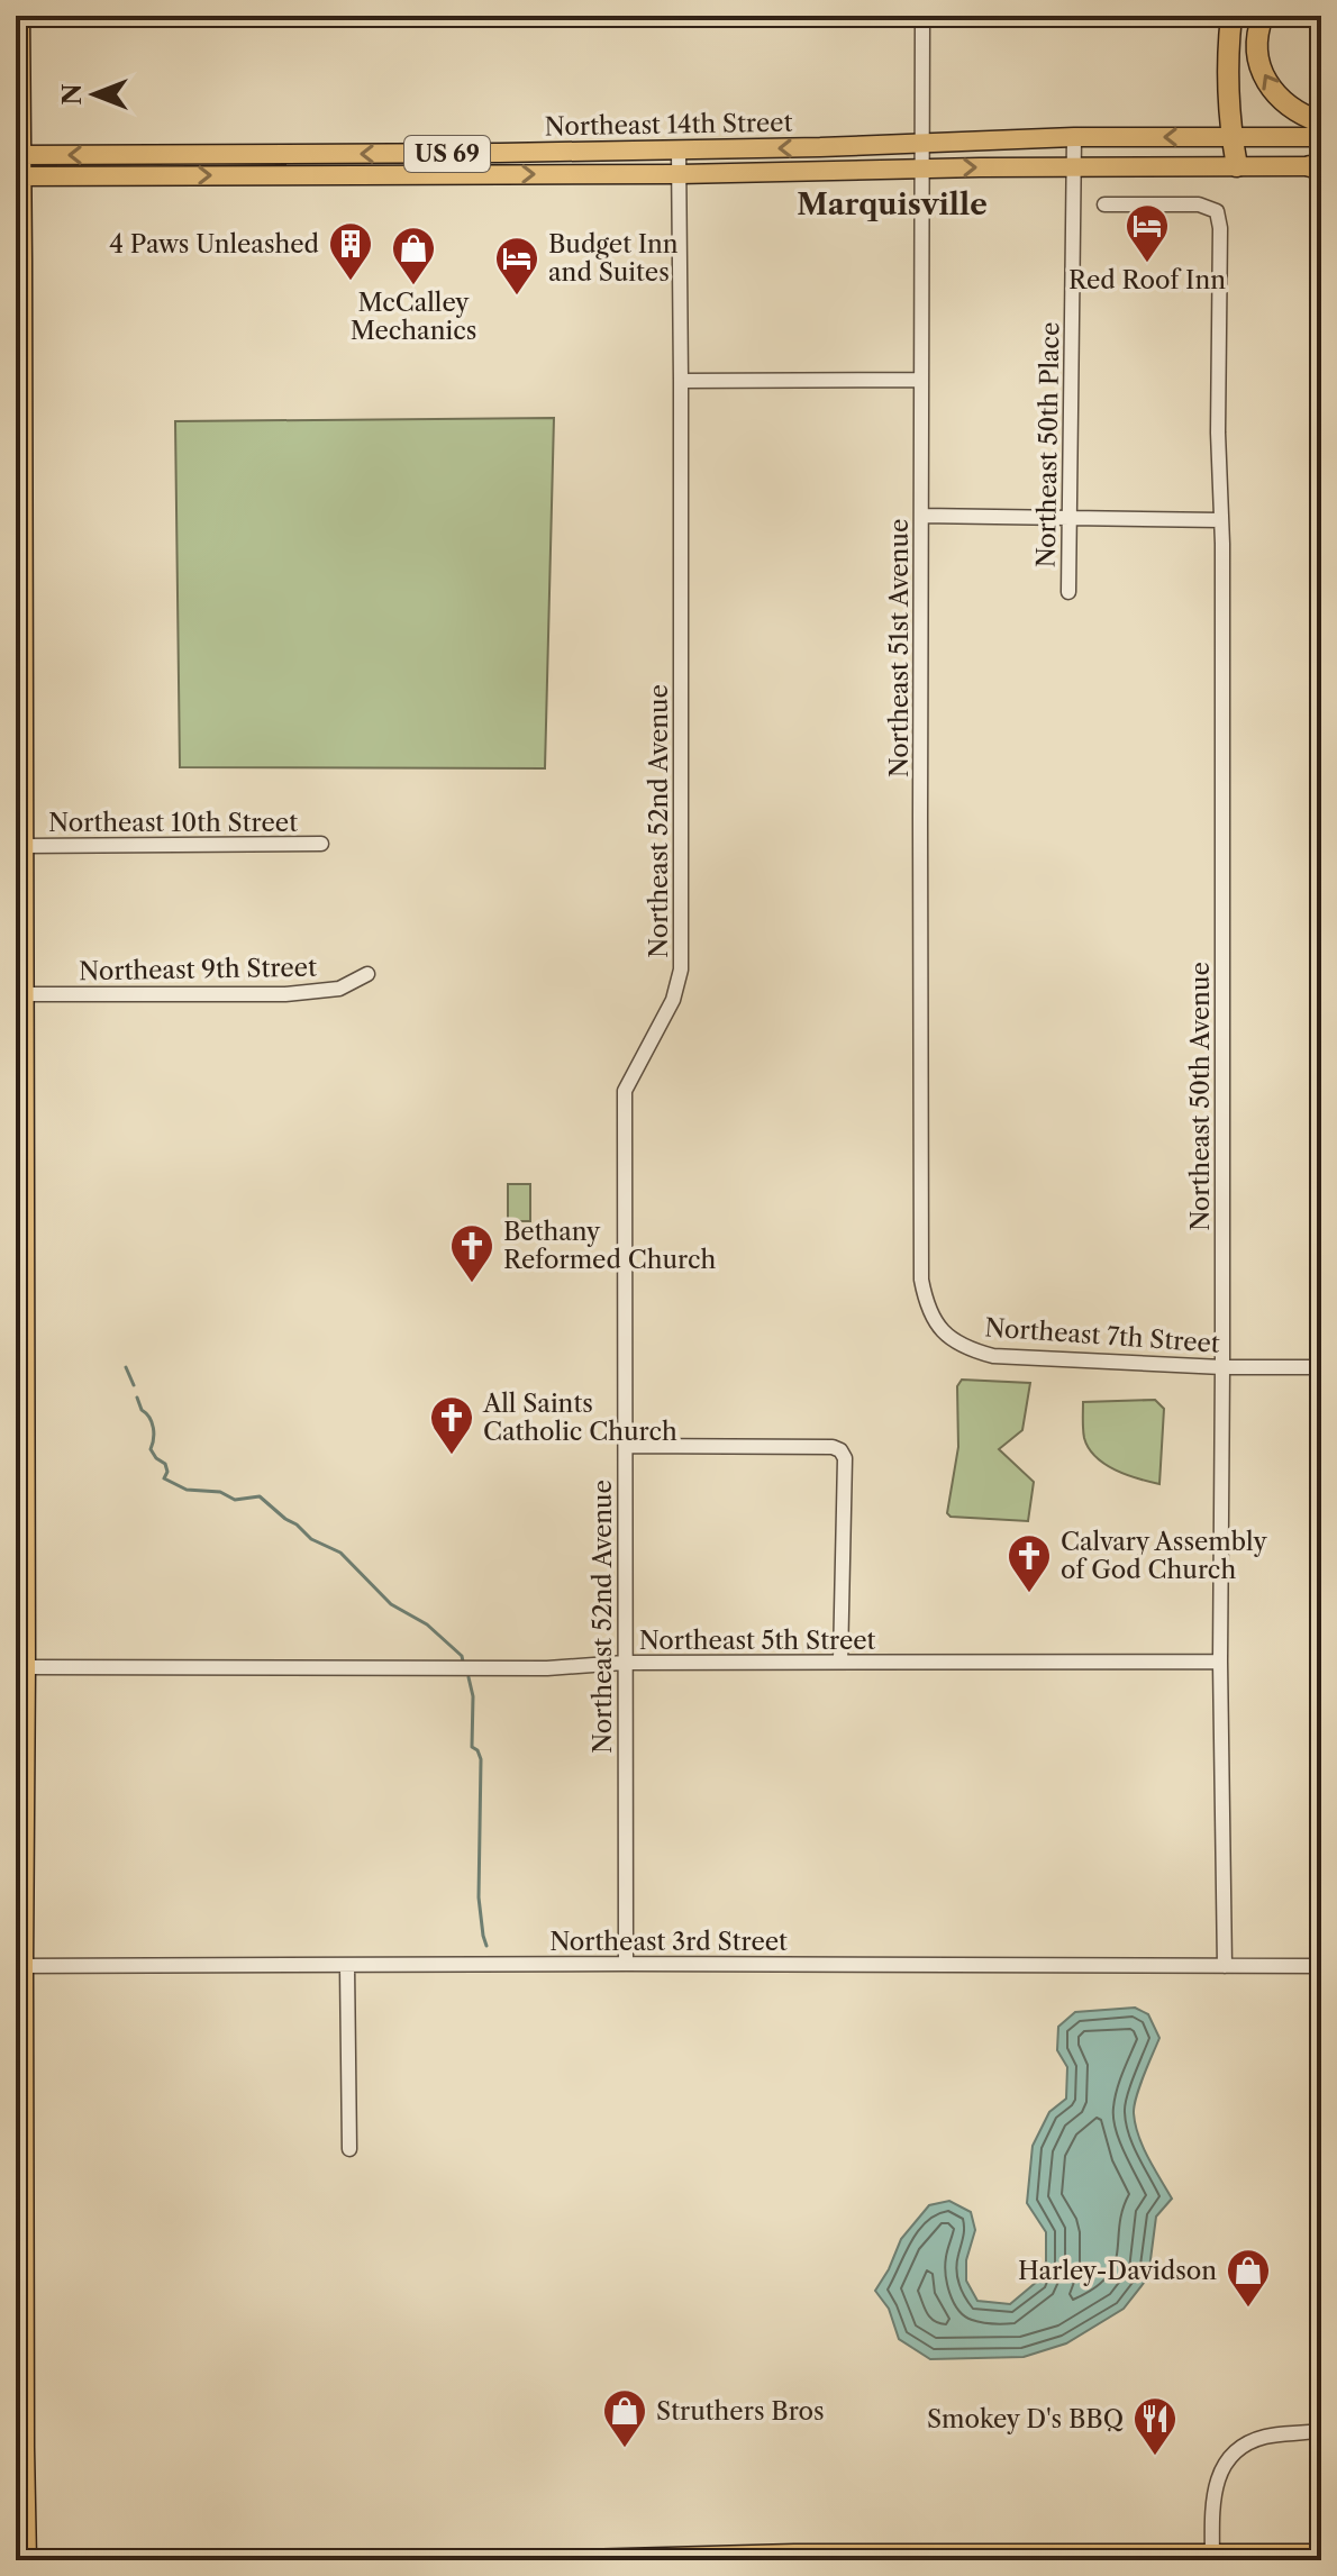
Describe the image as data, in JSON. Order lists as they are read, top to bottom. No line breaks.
{"streets":{"main road":["Northeast 14th Street","US 69"],"street":["Northeast 50th Place","Northeast 51st Avenue","Northeast 52nd Avenue","Northeast 10th Street","Northeast 9th Street","Northeast 50th Avenue","Northeast 7th Street","Northeast 5th Street","Northeast 3rd Street"]},"crossings":[["Northeast 14th Street","Northeast 50th Place"],["Northeast 14th Street","Northeast 51st Avenue"],["Northeast 14th Street","Northeast 52nd Avenue"],["Northeast 51st Avenue","Northeast 7th Street"],["Northeast 52nd Avenue","Northeast 5th Street"],["Northeast 52nd Avenue","Northeast 3rd Street"],["Northeast 50th Avenue","Northeast 7th Street"],["Northeast 50th Avenue","Northeast 5th Street"],["Northeast 50th Avenue","Northeast 3rd Street"]],"districts":["Marquisville"],"places":{"hotel":["Red Roof Inn","Budget Inn and Suites"],"building":["4 Paws Unleashed"],"shop":["McCalley Mechanics","Harley-Davidson","Struthers Bros"],"church":["Bethany Reformed Church","All Saints Catholic Church","Calvary Assembly of God Church"],"restaurant":["Smokey D's BBQ"]},"north":"left"}
